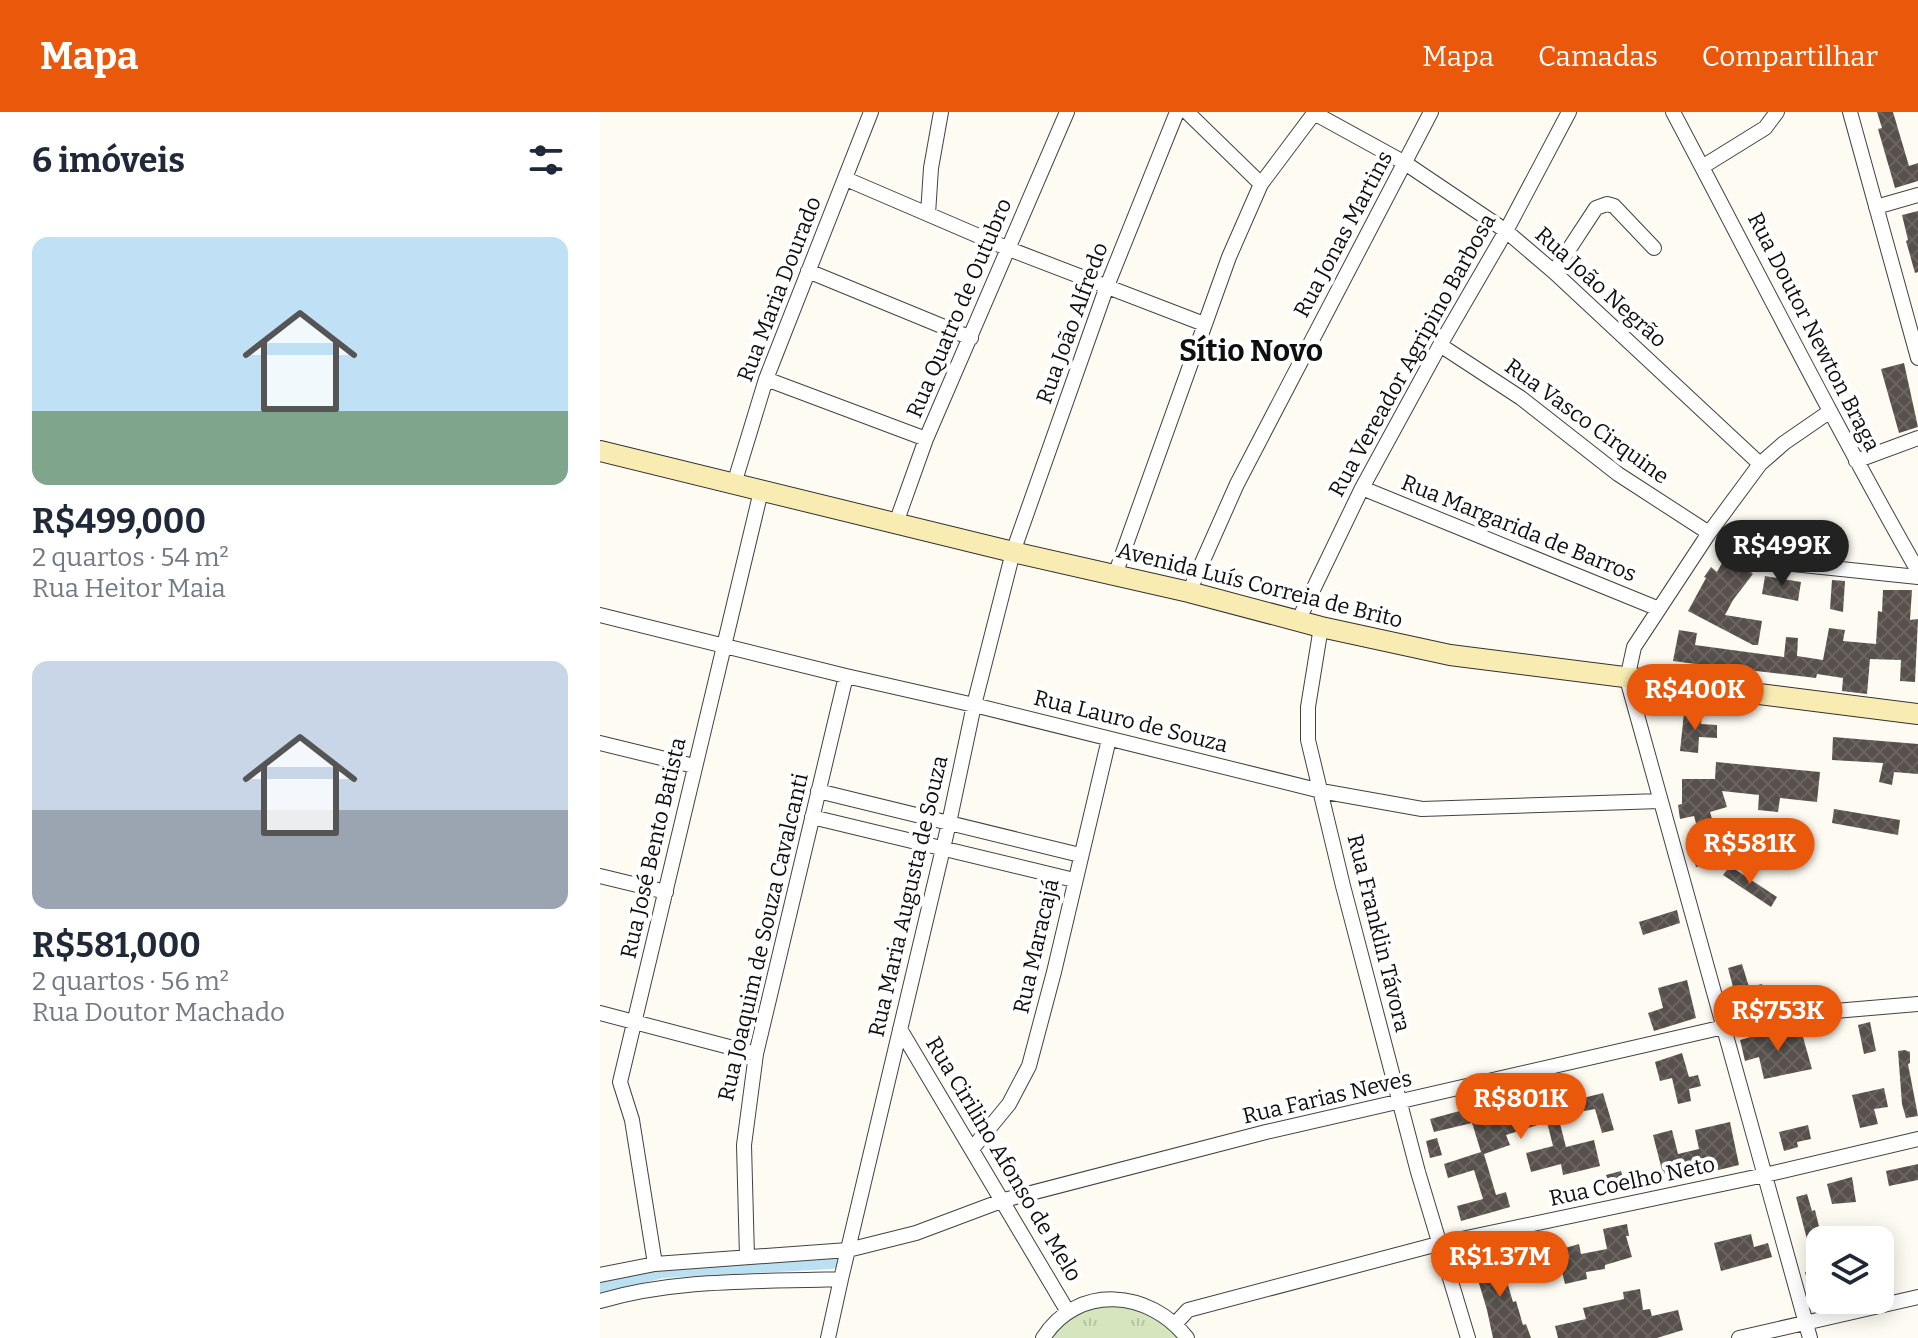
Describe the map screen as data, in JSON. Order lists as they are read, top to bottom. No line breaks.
{"streets":{"main road":["Avenida Luís Correia de Brito"],"street":["Rua Jonas Martins","Rua João Negrão","Rua Maria Dourado","Rua Quatro de Outubro","Rua João Alfredo","Rua Doutor Newton Braga","Rua Vereador Agripino Barbosa","Rua Vasco Cirquine","Rua Margarida de Barros","Rua Lauro de Souza","Rua José Bento Batista","Rua Maria Augusta de Souza","Rua Franklin Távora","Rua Joaquim de Souza Cavalcanti","Rua Maracajá","Rua Farias Neves","Rua Cirilino Afonso de Melo","Rua Coelho Neto"]},"crossings":[["Rua Jonas Martins","Rua João Negrão"],["Rua Jonas Martins","Avenida Luís Correia de Brito"],["Rua João Negrão","Rua Vereador Agripino Barbosa"],["Rua Maria Dourado","Avenida Luís Correia de Brito"],["Rua Quatro de Outubro","Avenida Luís Correia de Brito"],["Rua João Alfredo","Avenida Luís Correia de Brito"],["Rua João Alfredo","Rua Maria Augusta de Souza"],["Rua Vereador Agripino Barbosa","Rua Vasco Cirquine"],["Rua Vereador Agripino Barbosa","Rua Margarida de Barros"],["Rua Vereador Agripino Barbosa","Avenida Luís Correia de Brito"],["Avenida Luís Correia de Brito","Rua José Bento Batista"],["Avenida Luís Correia de Brito","Rua Maria Augusta de Souza"],["Avenida Luís Correia de Brito","Rua Franklin Távora"],["Rua Lauro de Souza","Rua José Bento Batista"],["Rua Lauro de Souza","Rua Maria Augusta de Souza"],["Rua Lauro de Souza","Rua Franklin Távora"],["Rua Lauro de Souza","Rua Joaquim de Souza Cavalcanti"],["Rua Lauro de Souza","Rua Maracajá"],["Rua José Bento Batista","Rua Farias Neves"],["Rua Maria Augusta de Souza","Rua Farias Neves"],["Rua Maria Augusta de Souza","Rua Cirilino Afonso de Melo"],["Rua Franklin Távora","Rua Farias Neves"],["Rua Franklin Távora","Rua Coelho Neto"],["Rua Joaquim de Souza Cavalcanti","Rua Farias Neves"],["Rua Maracajá","Rua Cirilino Afonso de Melo"],["Rua Farias Neves","Rua Cirilino Afonso de Melo"],["Rua Cirilino Afonso de Melo","Rua Coelho Neto"]],"districts":["Sítio Novo"],"page":{"header":"Mapa","nav":["Mapa","Camadas","Compartilhar"],"heading":"6 imóveis","list":[{"name":"R$499,000","note":"2 quartos · 54 m² · Rua Heitor Maia"},{"name":"R$581,000","note":"2 quartos · 56 m² · Rua Doutor Machado"}],"price":["R$499K","R$400K","R$581K","R$753K","R$801K","R$1.37M"]}}
